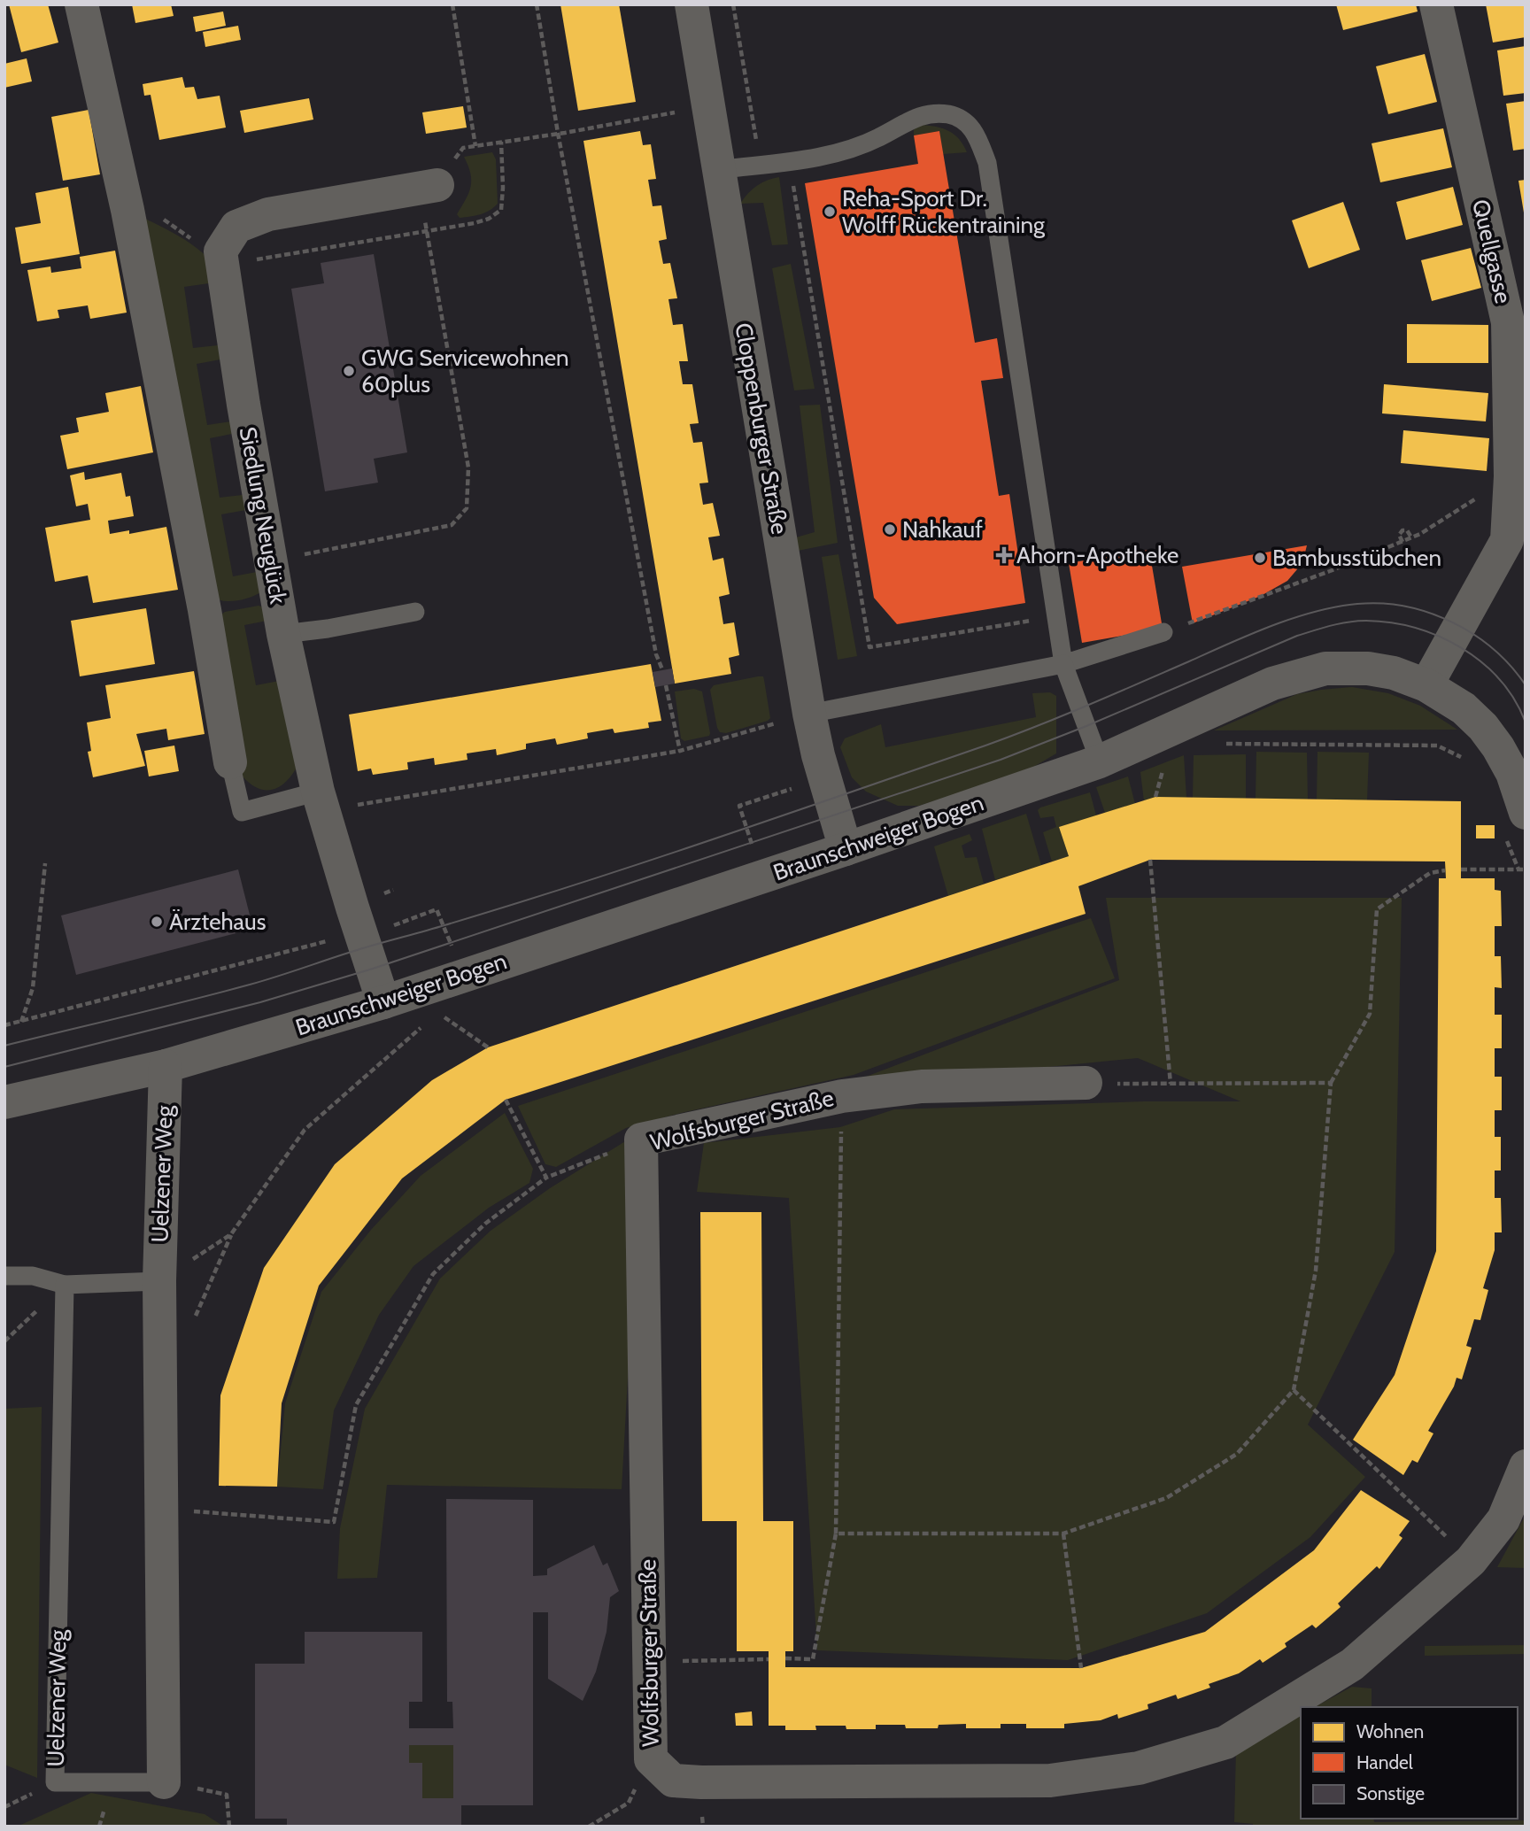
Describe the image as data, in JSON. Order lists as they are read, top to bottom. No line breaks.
{"streets":{"street":["Quellgasse","Cloppenburger Straße","Siedlung Neuglück","Braunschweiger Bogen","Wolfsburger Straße","Uelzener Weg"]},"crossings":[["Cloppenburger Straße","Braunschweiger Bogen"],["Siedlung Neuglück","Braunschweiger Bogen"],["Braunschweiger Bogen","Uelzener Weg"]],"places":{"other":["Reha-Sport Dr. Wolff Rückentraining","GWG Servicewohnen 60plus","Nahkauf","Bambusstübchen","Ärztehaus"],"health":["Ahorn-Apotheke"]},"legend":["Wohnen","Handel","Sonstige"]}
